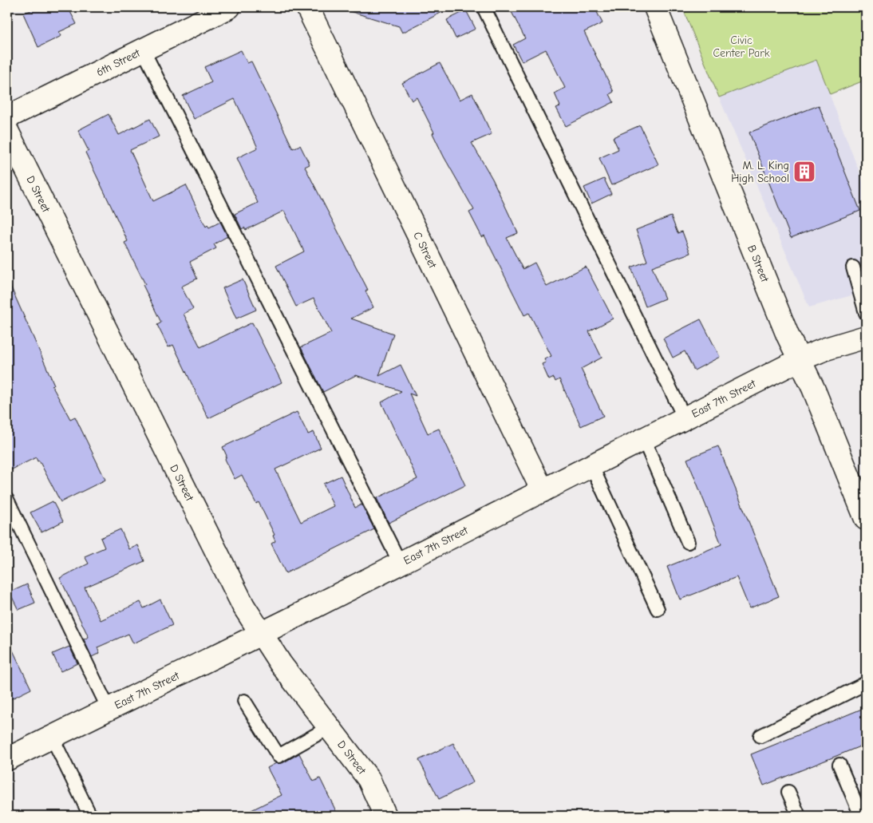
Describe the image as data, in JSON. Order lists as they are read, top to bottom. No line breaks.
{"streets":{"street":["6th Street","D Street","C Street","B Street","East 7th Street"]},"crossings":[["D Street","East 7th Street"],["C Street","East 7th Street"],["B Street","East 7th Street"]],"parks":["Civic Center Park"],"places":{"building":["M. L. King High School"]}}
